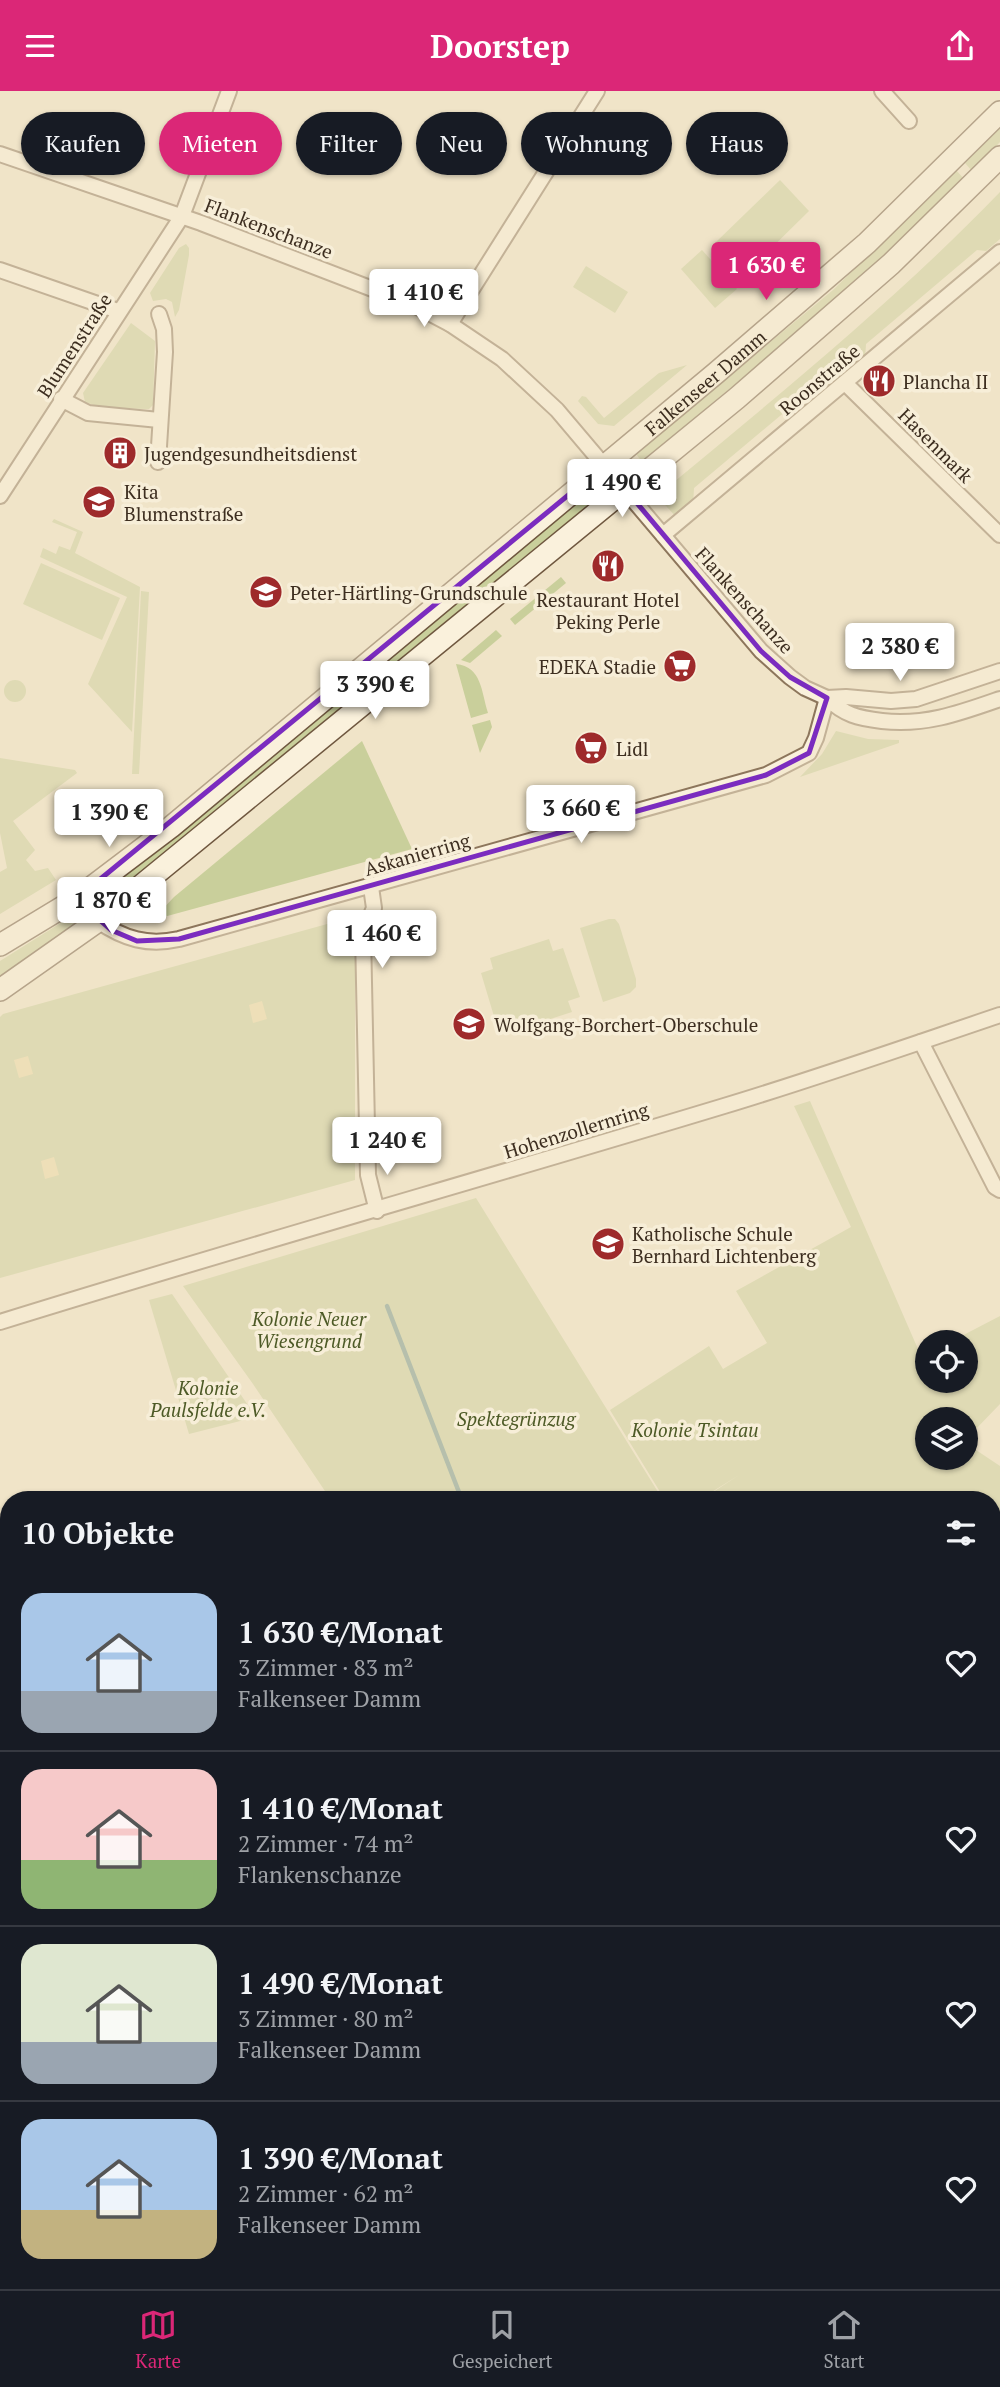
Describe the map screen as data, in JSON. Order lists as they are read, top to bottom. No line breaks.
{"streets":{"main road":["Falkenseer Damm"],"street":["Flankenschanze","Blumenstraße","Roonstraße","Hasenmark","Askanierring","Hohenzollernring"]},"crossings":[["Flankenschanze","Blumenstraße"],["Flankenschanze","Roonstraße"],["Flankenschanze","Falkenseer Damm"],["Flankenschanze","Askanierring"],["Roonstraße","Hasenmark"],["Falkenseer Damm","Askanierring"]],"parks":["Kolonie Neuer Wiesengrund","Kolonie Paulsfelde e.V.","Spektegrünzug","Kolonie Tsintau"],"places":{"restaurant":["Plancha II","Restaurant Hotel Peking Perle"],"building":["Jugendgesundheitsdienst"],"school or university":["Kita Blumenstraße","Peter-Härtling-Grundschule","Wolfgang-Borchert-Oberschule","Katholische Schule Bernhard Lichtenberg"],"supermarket":["EDEKA Stadie","Lidl"]},"page":{"header":"Doorstep","chip":["Kaufen","Mieten","Filter","Neu","Wohnung","Haus"],"price":["1 630 €","1 410 €","1 490 €","2 380 €","3 390 €","3 660 €","1 390 €","1 870 €","1 460 €","1 240 €"],"heading":"10 Objekte","list":[{"name":"1 630 €/Monat","note":"3 Zimmer · 83 m² · Falkenseer Damm"},{"name":"1 410 €/Monat","note":"2 Zimmer · 74 m² · Flankenschanze"},{"name":"1 490 €/Monat","note":"3 Zimmer · 80 m² · Falkenseer Damm"},{"name":"1 390 €/Monat","note":"2 Zimmer · 62 m² · Falkenseer Damm"}],"tabs":["Karte","Gespeichert","Start"]}}
